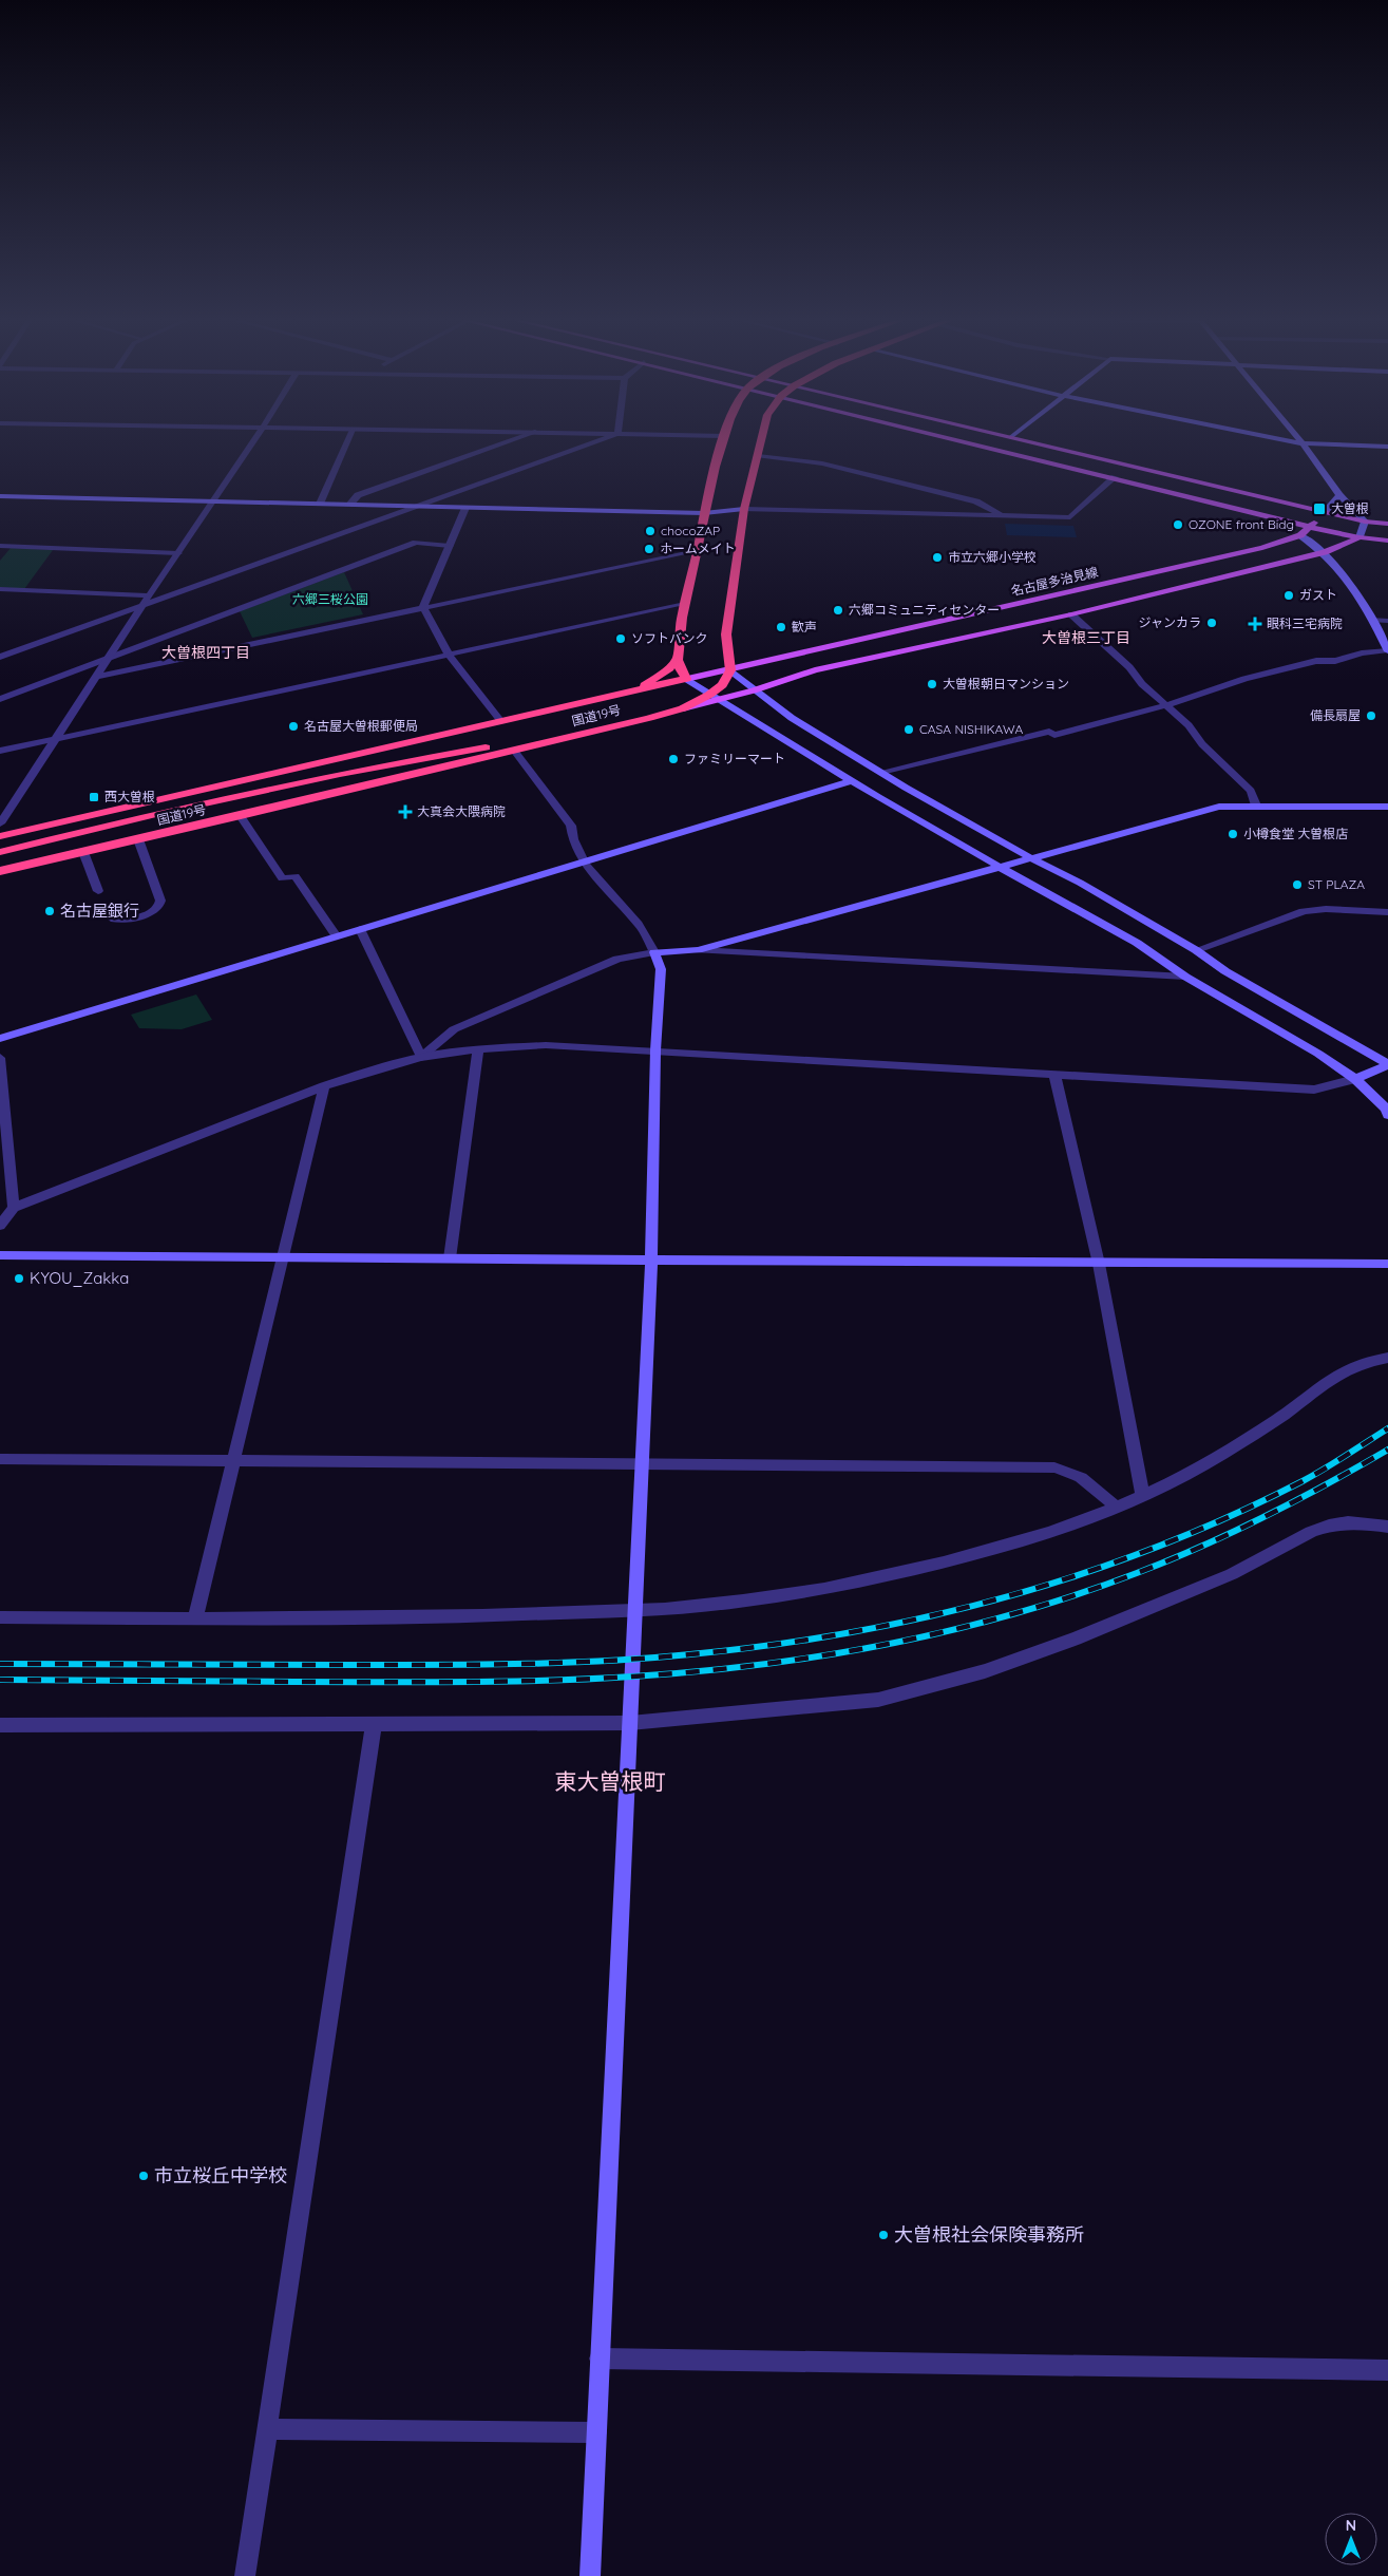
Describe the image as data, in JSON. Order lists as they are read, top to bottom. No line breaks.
{"streets":{"highway":["国道19号"],"main road":["名古屋多治見線"]},"crossings":[["名古屋多治見線","国道19号"]],"districts":["大曽根三丁目","大曽根四丁目","東大曽根町"],"parks":["六郷三桜公園"],"places":{"transit":["大曽根","西大曽根"],"other":["OZONE front Bidg","chocoZAP","ホームメイト","市立六郷小学校","ガスト","六郷コミュニティセンター","ジャンカラ","歓声","ソフトバンク","大曽根朝日マンション","備長扇屋","名古屋大曽根郵便局","CASA NISHIKAWA","ファミリーマート","小樽食堂 大曽根店","ST PLAZA","名古屋銀行","KYOU_Zakka","市立桜丘中学校","大曽根社会保険事務所"],"health":["眼科三宅病院","大真会大隈病院"]},"north":"top"}
